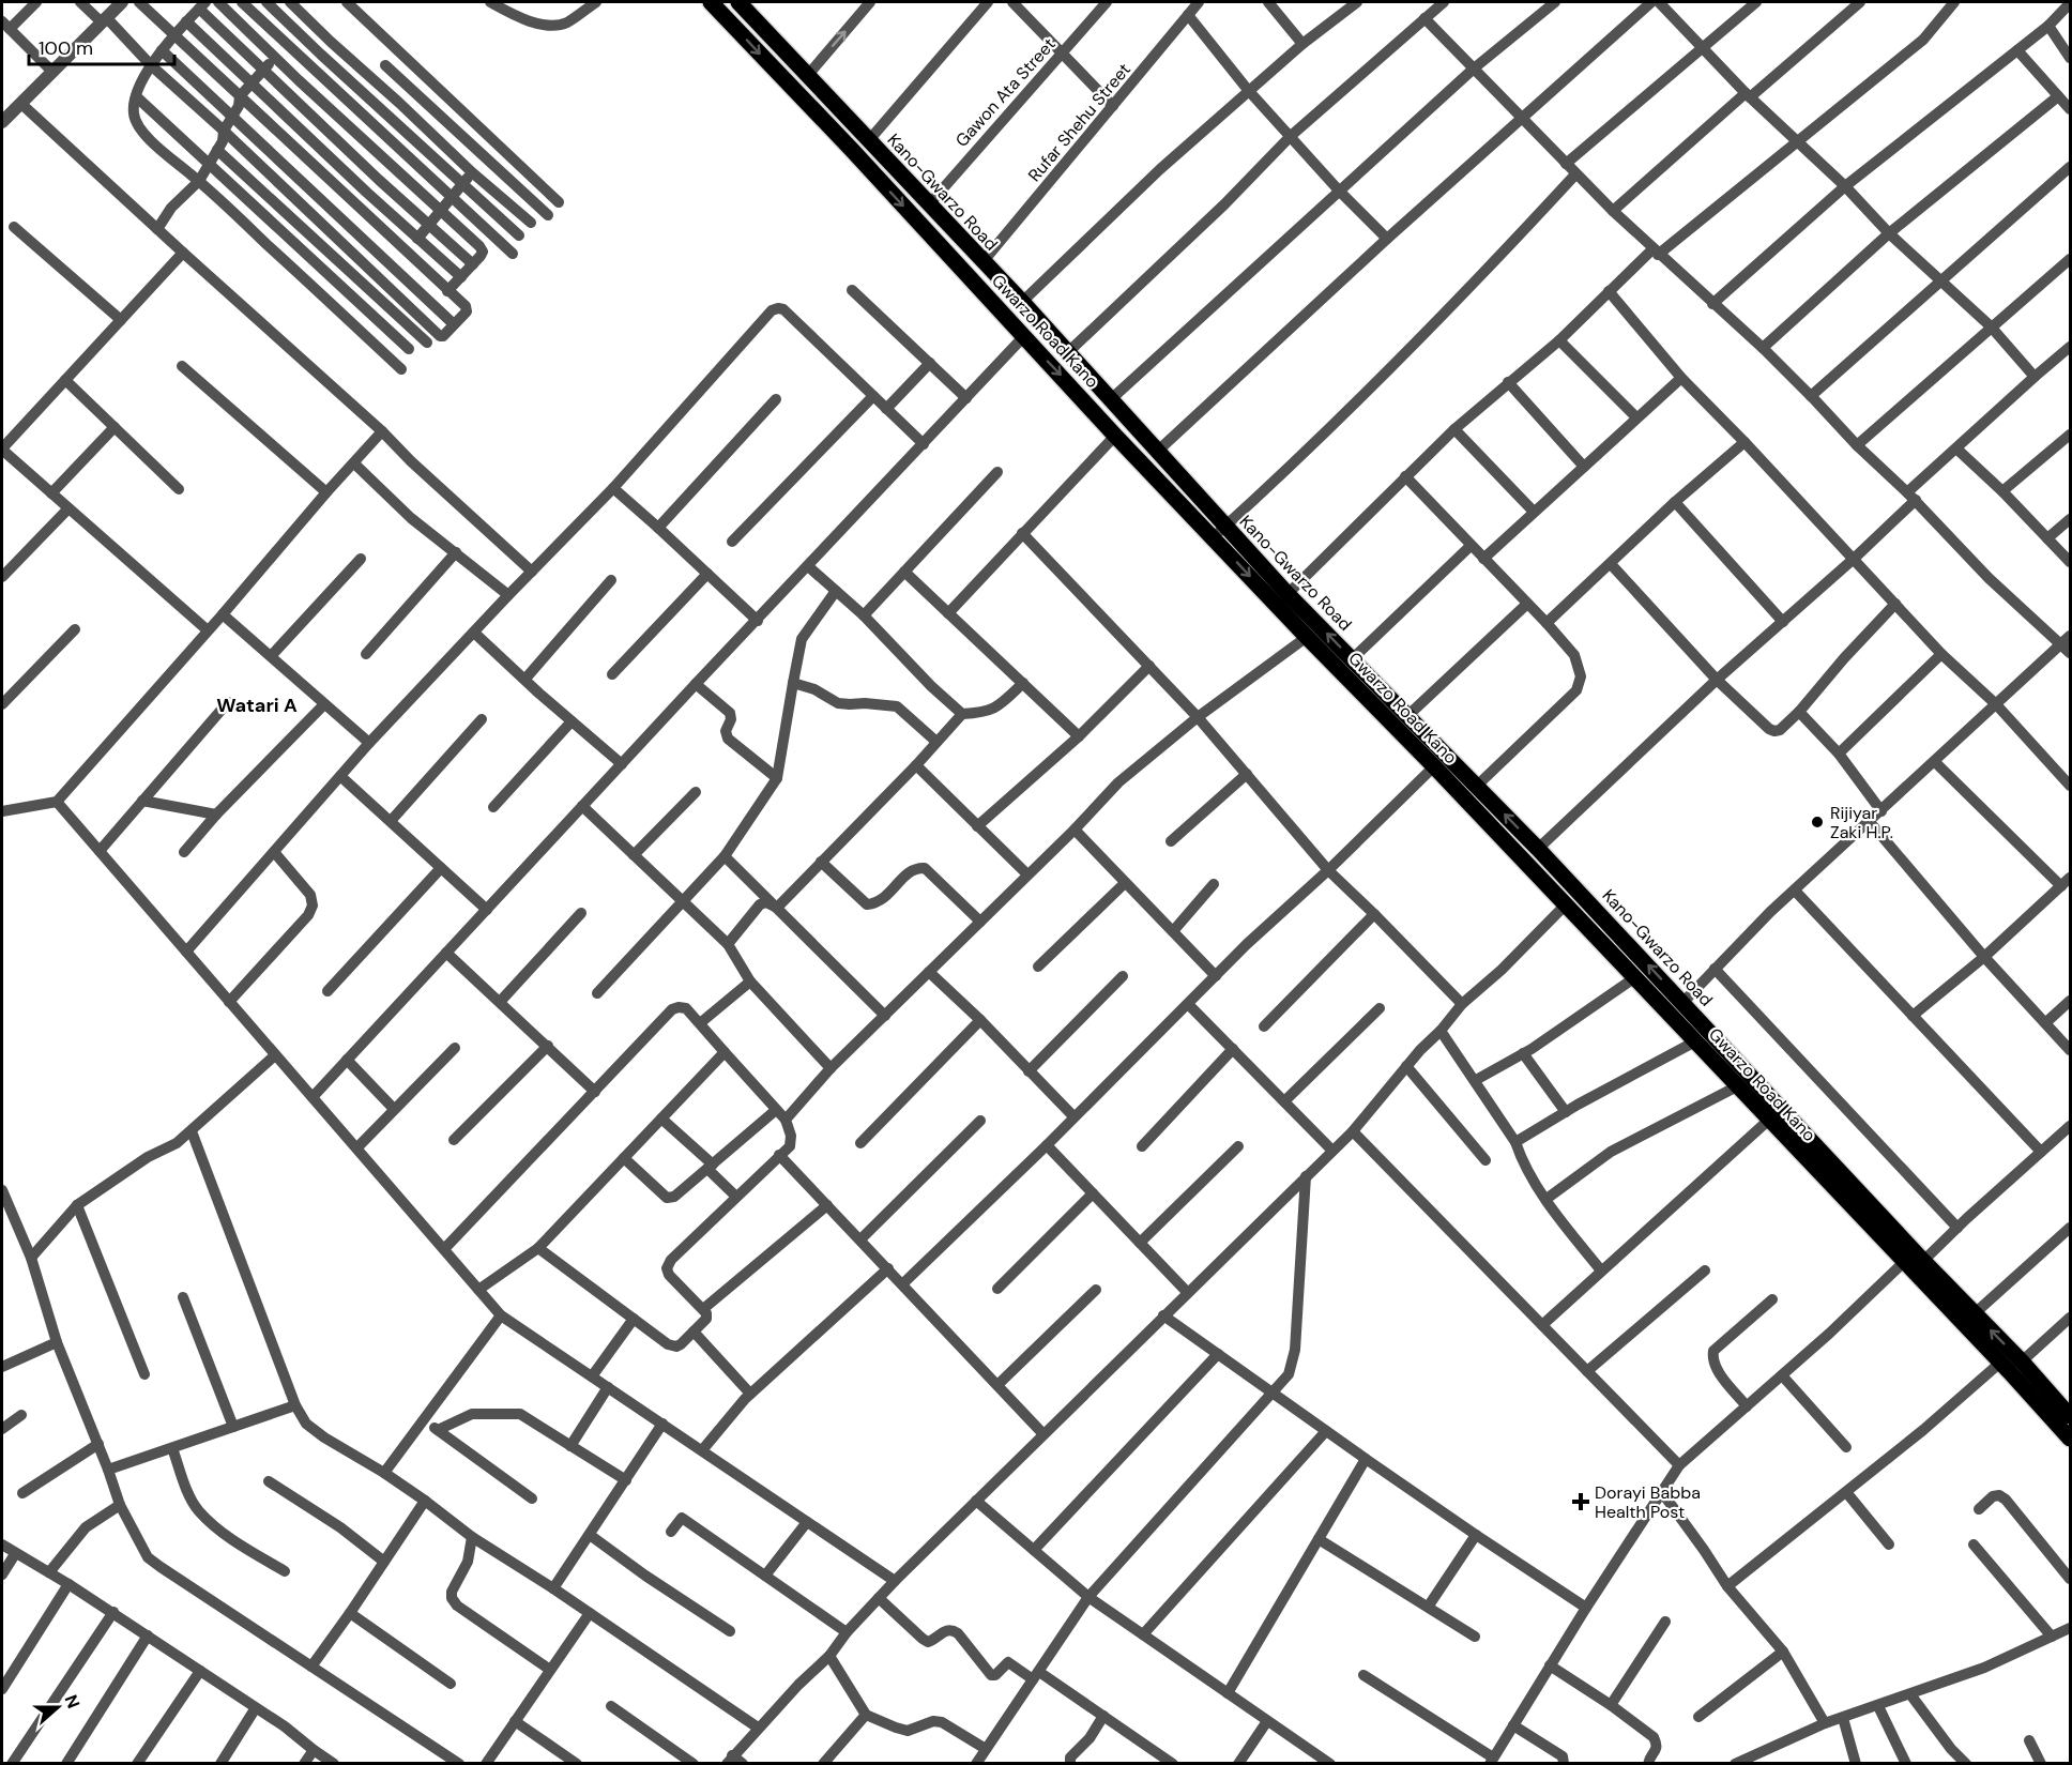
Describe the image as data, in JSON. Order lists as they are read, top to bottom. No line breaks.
{"streets":{"main road":["Kano-Gwarzo Road","Gwarzo Road Kano"],"street":["Gawon Ata Street","Rufar Shehu Street"]},"crossings":[["Gawon Ata Street","Kano-Gwarzo Road"],["Rufar Shehu Street","Kano-Gwarzo Road"],["Kano-Gwarzo Road","Gwarzo Road Kano"]],"one_way":["Gwarzo Road Kano"],"districts":["Watari A"],"places":{"other":["Rijiyar Zaki H.P."],"health":["Dorayi Babba Health Post"]},"scale_bar":"100 m","north":"right"}
